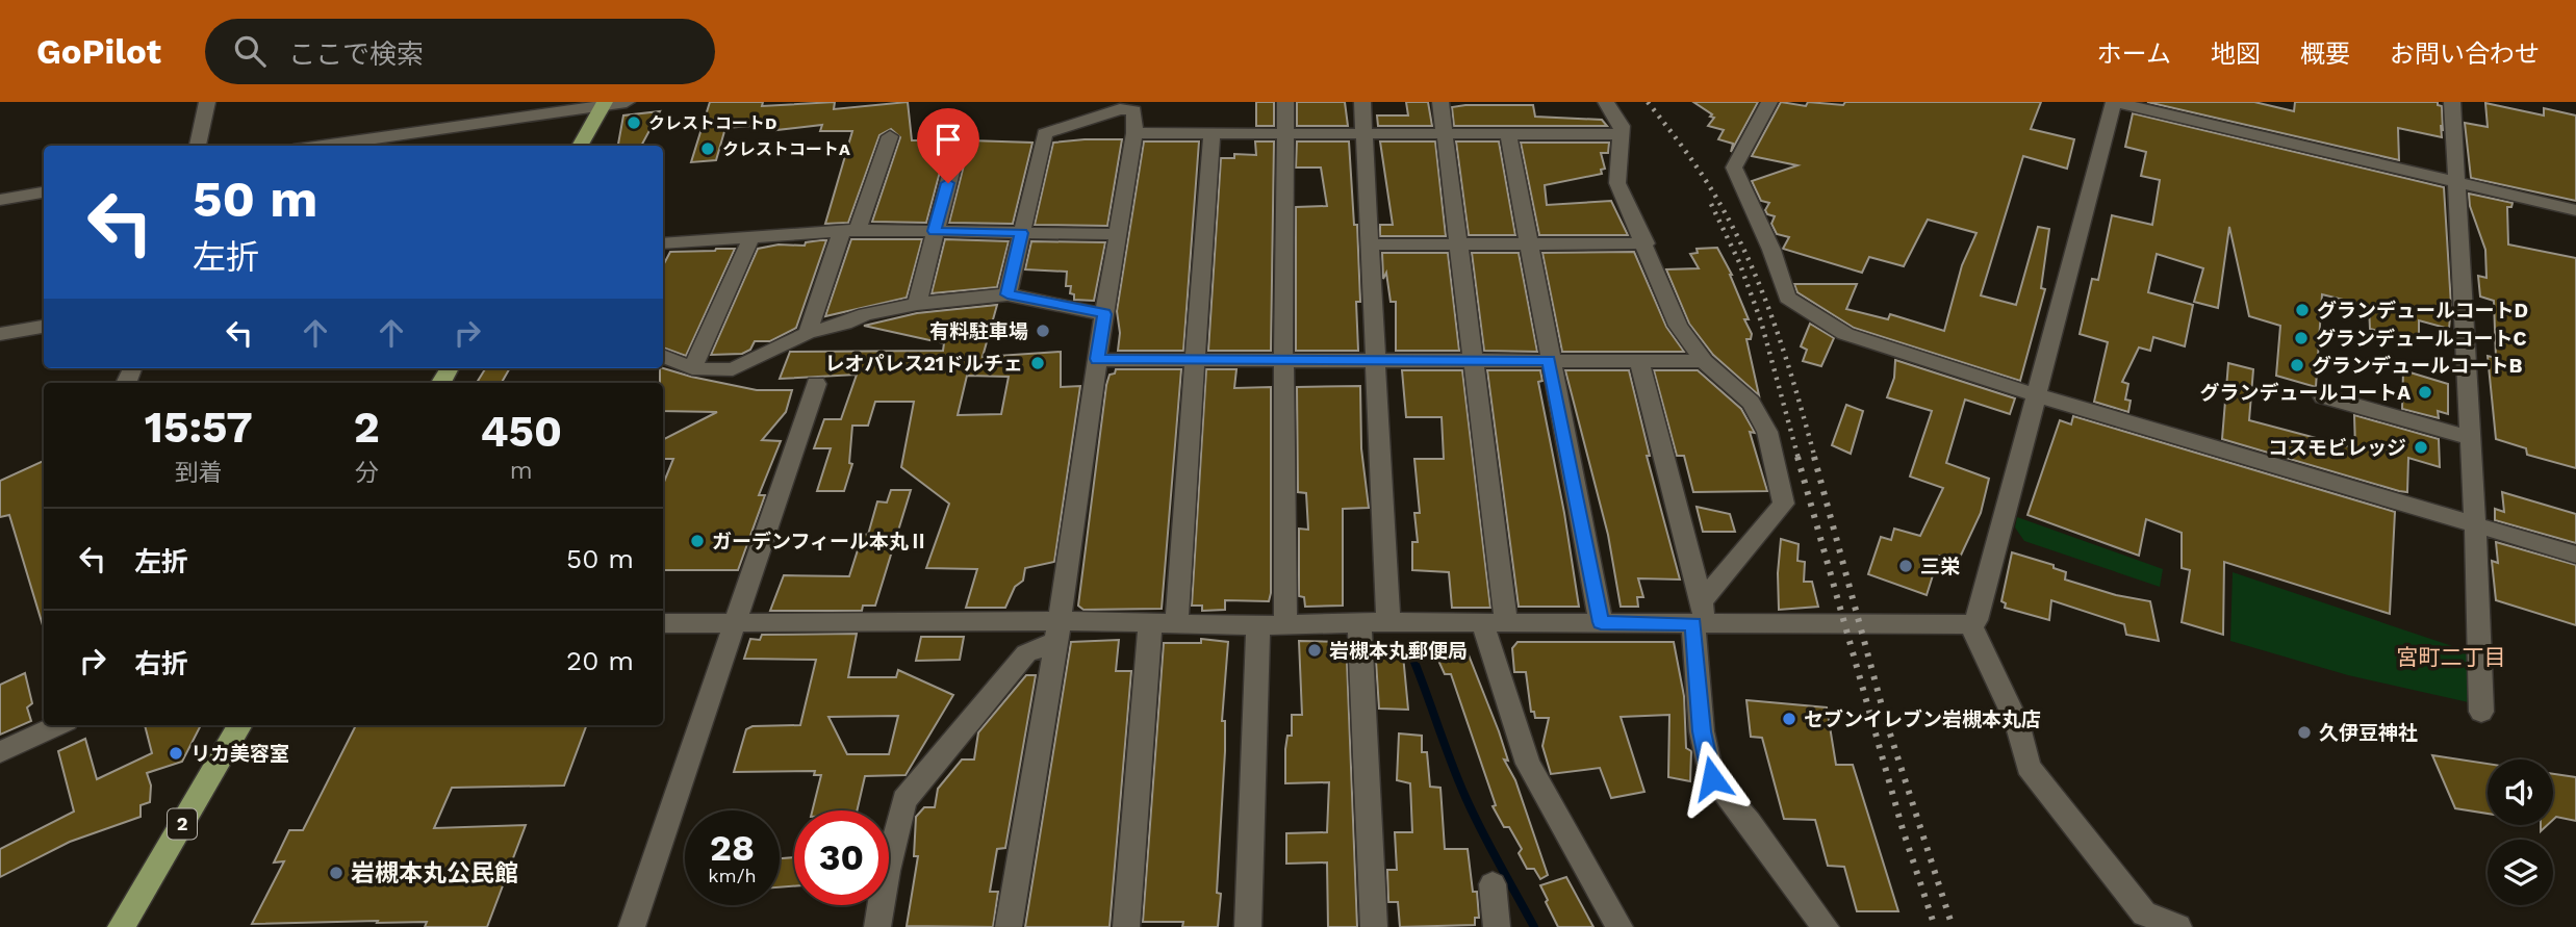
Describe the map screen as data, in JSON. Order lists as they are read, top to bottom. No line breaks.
{"streets":{"main road":["2"]},"districts":["宮町二丁目"],"places":["クレストコートD","クレストコートA","グランデュールコートD","有料駐車場","グランデュールコートC","レオパレス21ドルチェ","グランデュールコートB","グランデュールコートA","コスモビレッジ","ガーデンフィール本丸Ⅱ","三栄","岩槻本丸郵便局","セブンイレブン岩槻本丸店","久伊豆神社","リカ美容室","岩槻本丸公民館"],"page":{"header":"GoPilot","search":"ここで検索","nav":["ホーム","地図","概要","お問い合わせ"],"turn":["50 m","左折"],"eta":["15:57","到着","2","分","450","m"],"list":[{"name":"左折","value":"50 m"},{"name":"右折","value":"20 m"}],"speed":"28 km/h","limit":"30"}}
